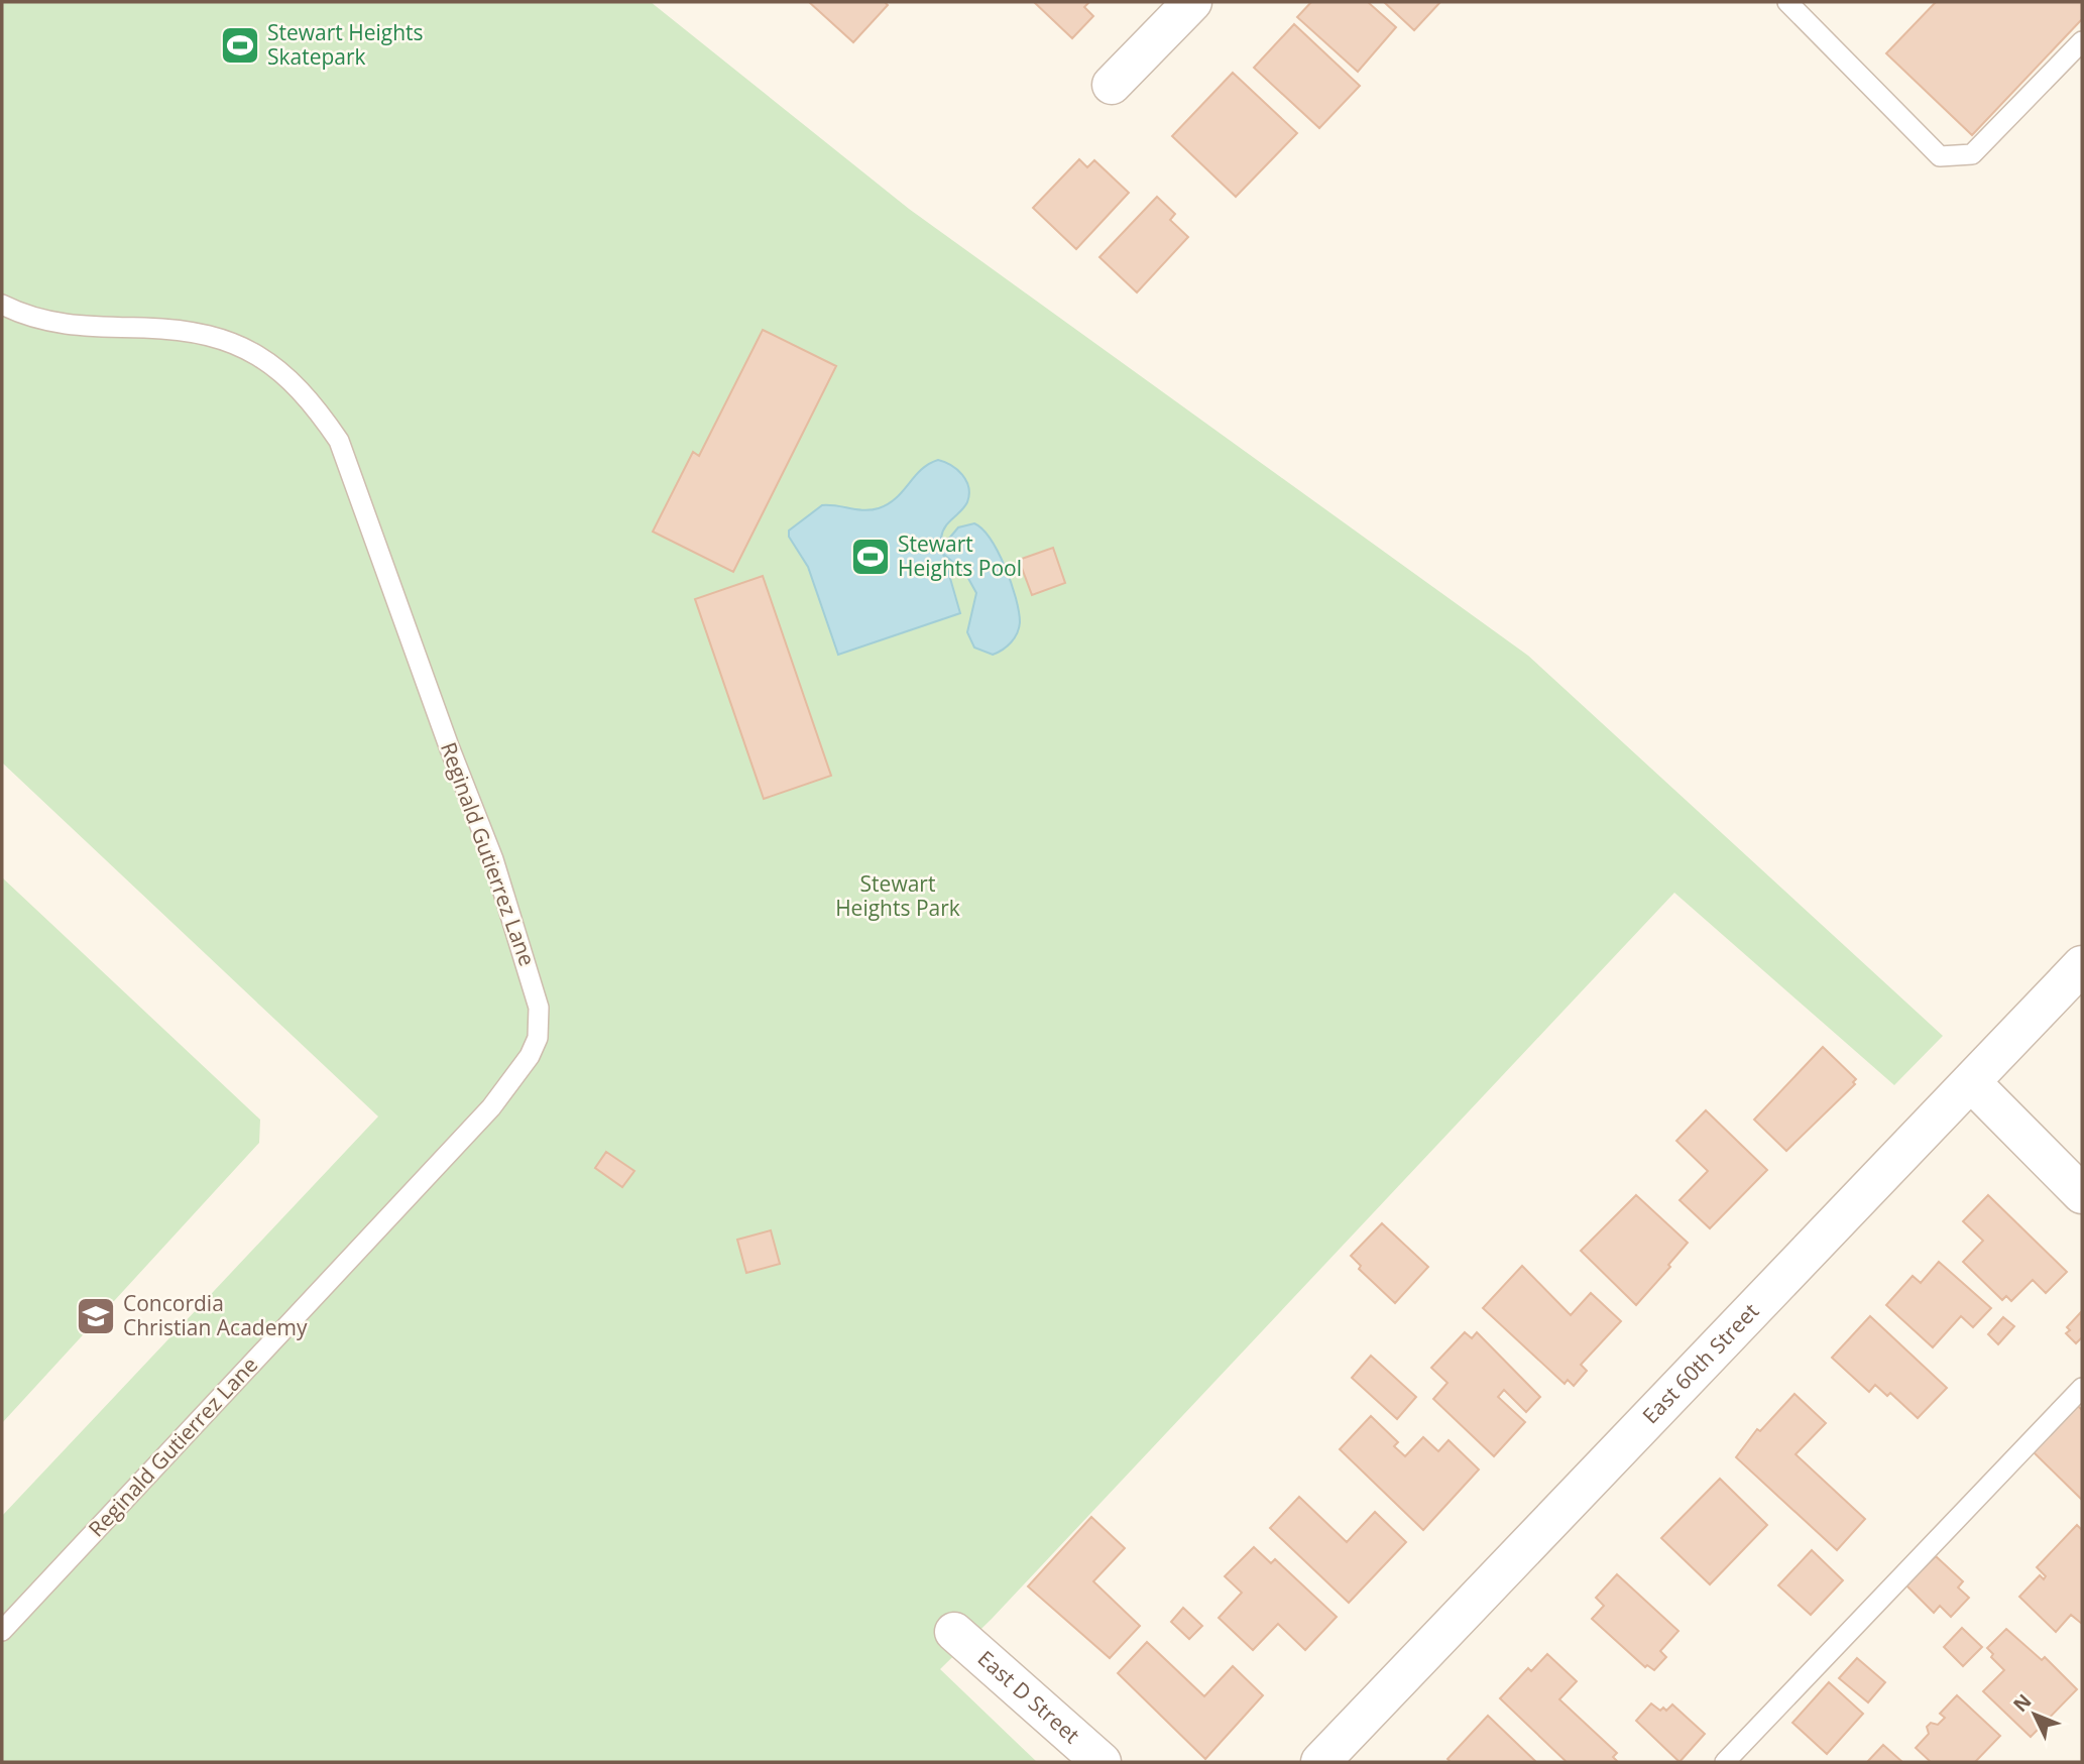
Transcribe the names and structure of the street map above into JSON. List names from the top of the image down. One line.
{"streets":{"street":["East 60th Street","East D Street"],"lane":["Reginald Gutierrez Lane"]},"parks":["Stewart Heights Park"],"places":{"sports":["Stewart Heights Skatepark","Stewart Heights Pool"],"school or university":["Concordia Christian Academy"]},"north":"top left"}
